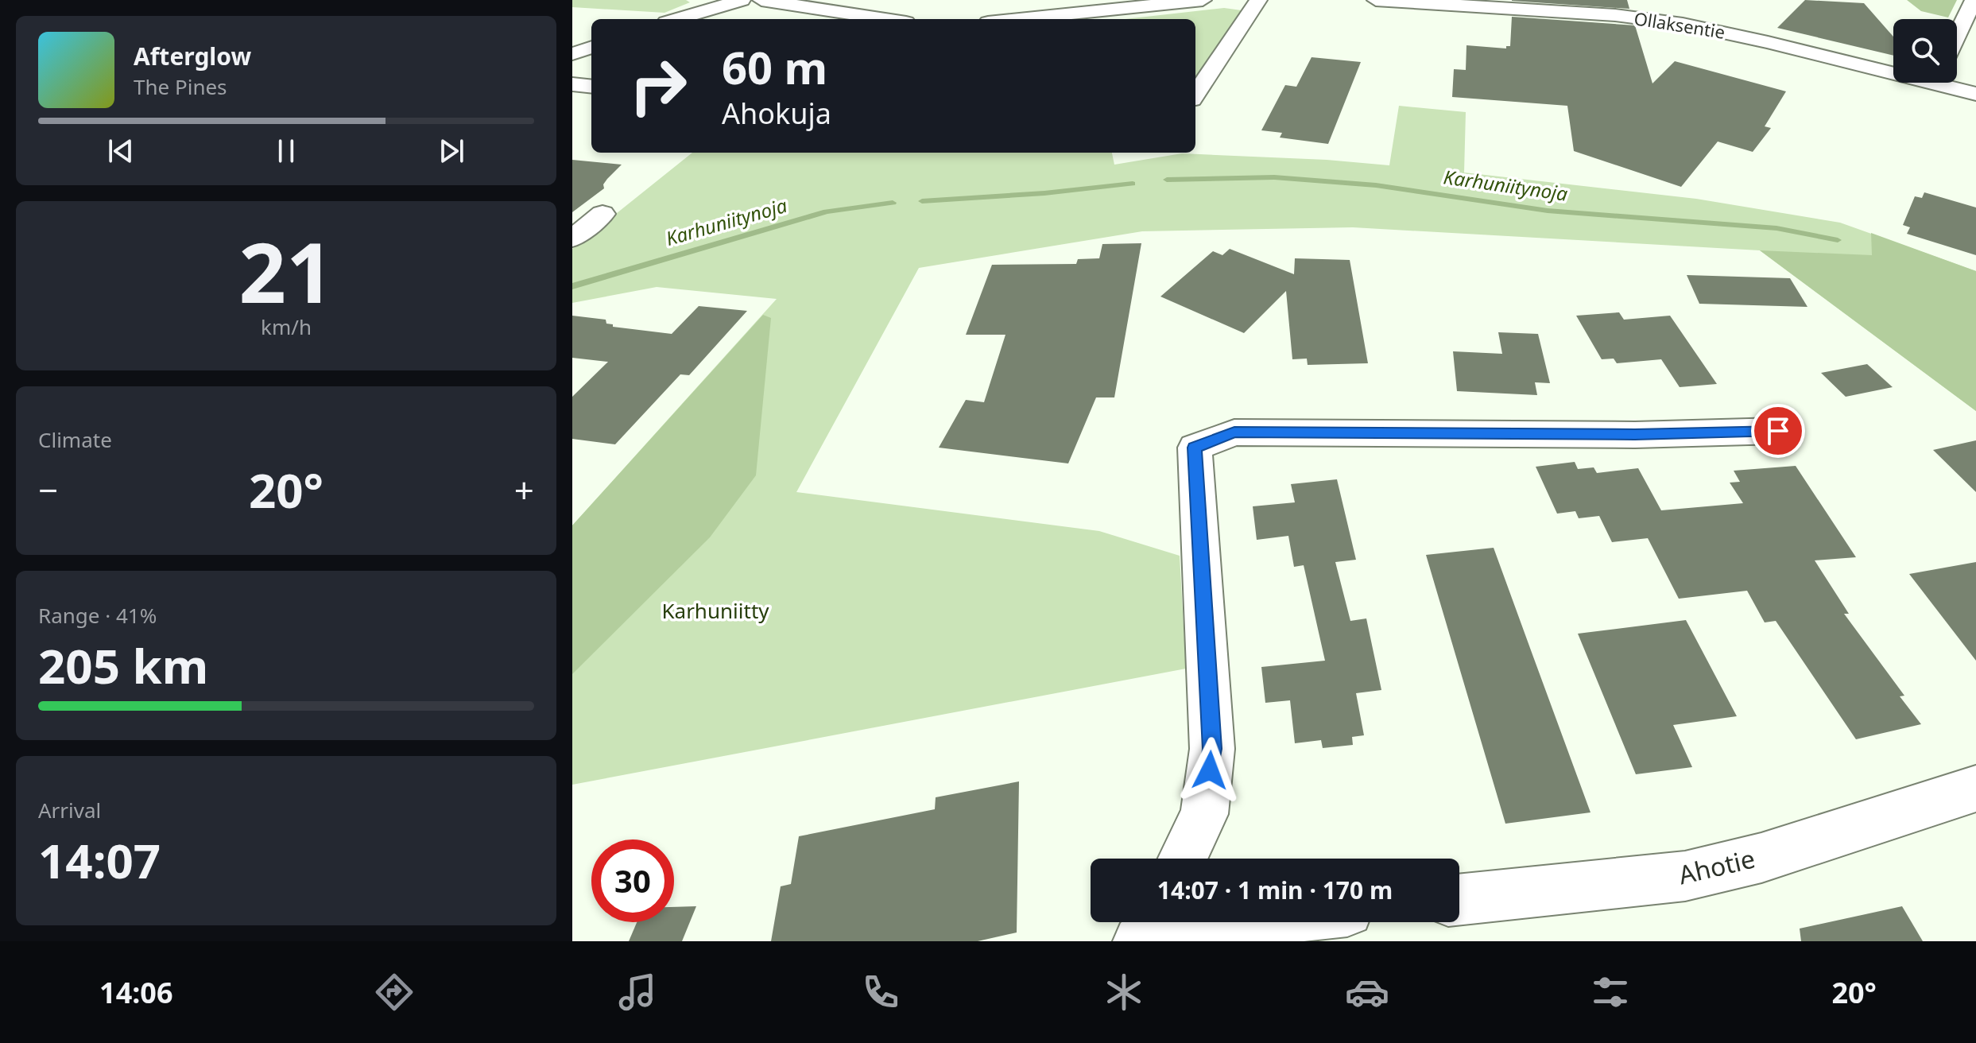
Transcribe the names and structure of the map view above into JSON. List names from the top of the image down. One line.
{"streets":{"street":["Ollaksentie","Ahotie"]},"water":["Karhuniitynoja"],"parks":["Karhuniitty"],"page":{"turn":["60 m","Ahokuja"],"song":["Afterglow","The Pines"],"tile":[["21","km/h"],"Climate",["Range · 41%","205 km"],["Arrival","14:07"]],"heat":["−","20°","+"],"limit":"30","trip":"14:07 · 1 min · 170 m","tabs":["14:06","20°"]}}
